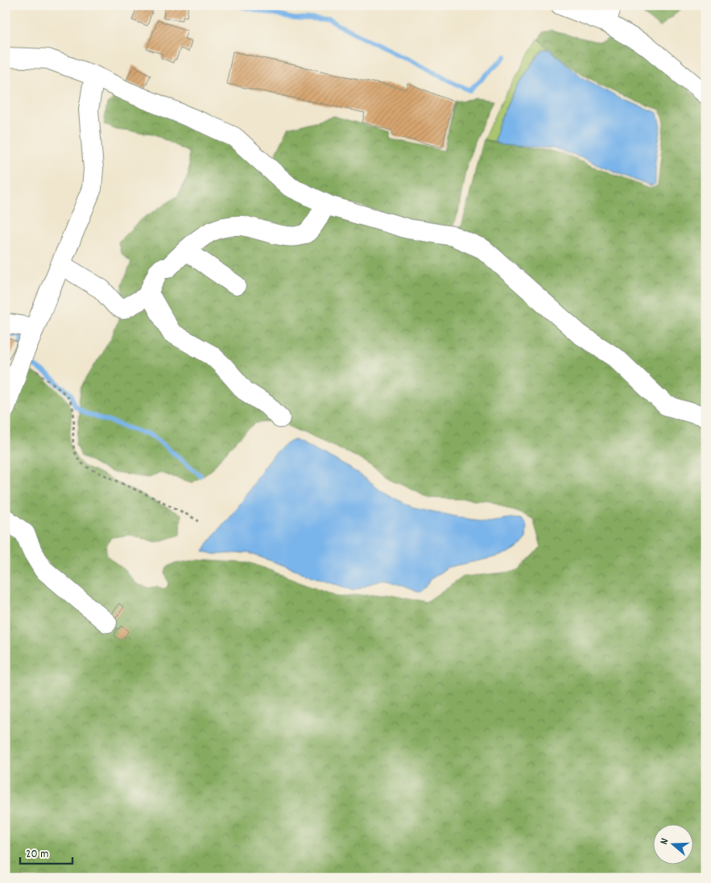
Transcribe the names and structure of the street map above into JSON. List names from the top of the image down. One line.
{"scale_bar":"20 m","north":"left"}
